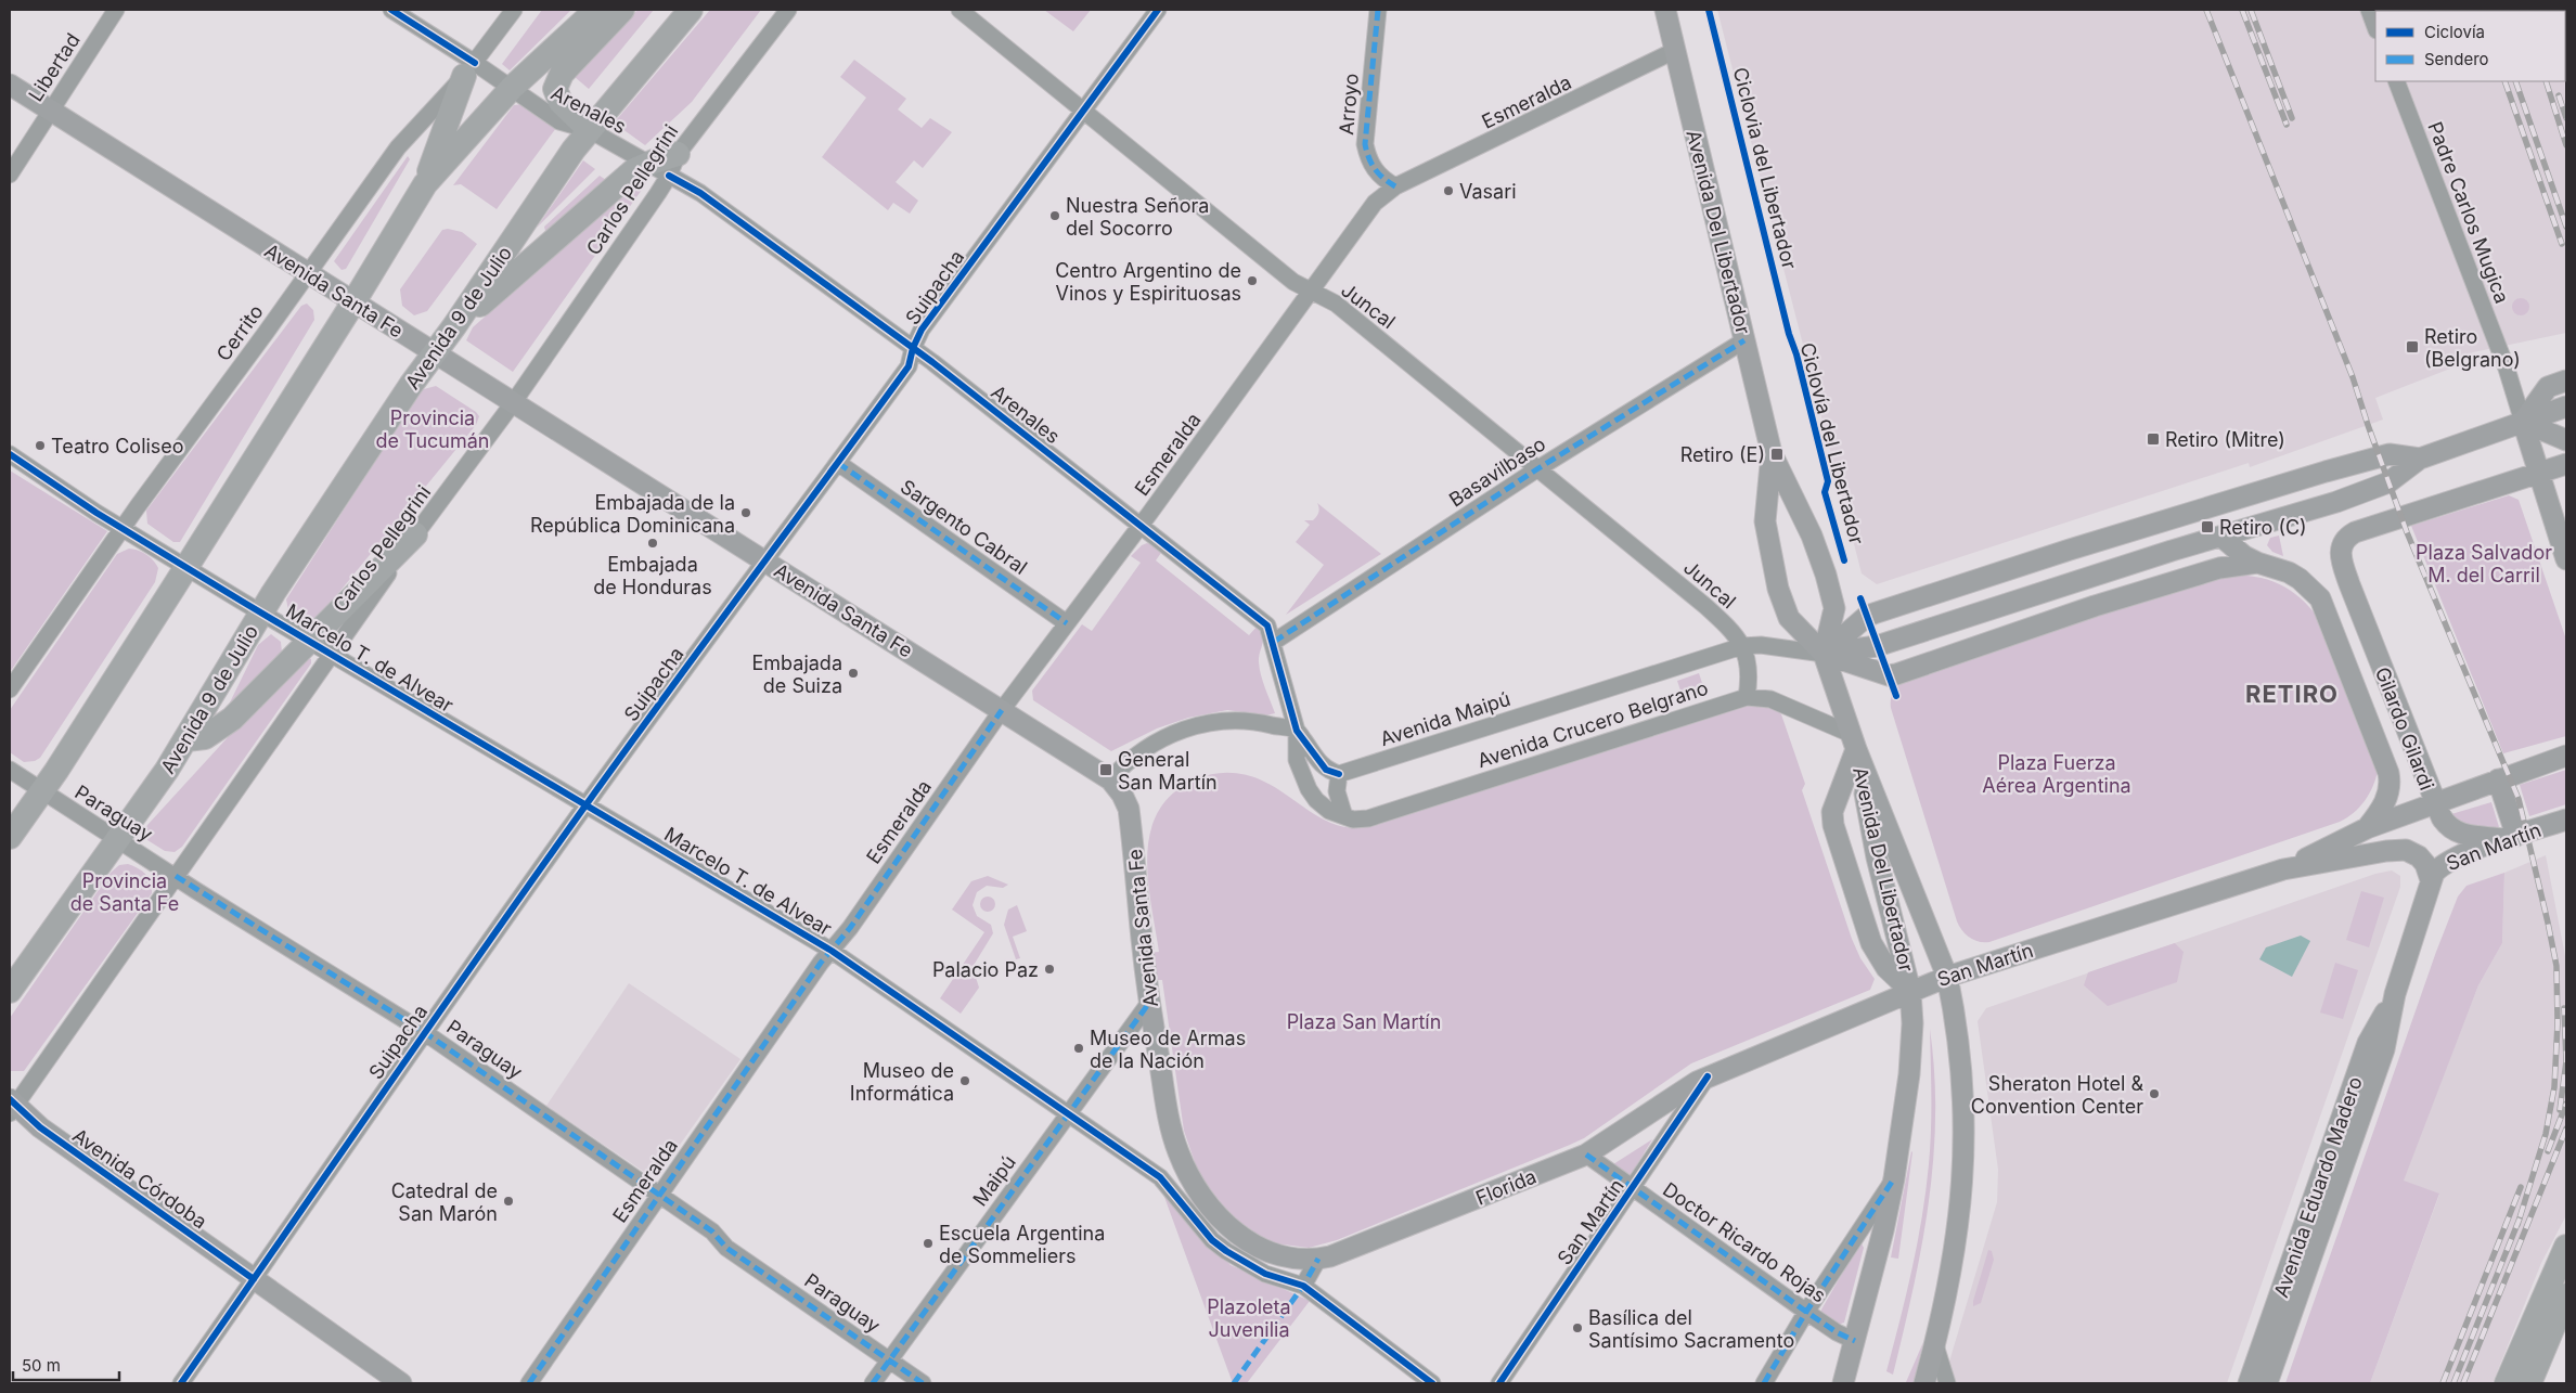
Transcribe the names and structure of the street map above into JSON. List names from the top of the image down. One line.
{"streets":{"highway":["Avenida 9 de Julio"],"main road":["Avenida Del Libertador","Avenida Santa Fe","Gilardo Gilardi","San Martín","Avenida Córdoba","Florida","Avenida Eduardo Madero"],"street":["Libertad","Esmeralda","Arroyo","Arenales","Carlos Pellegrini","Padre Carlos Mugica","Suipacha","Juncal","Cerrito","Basavilbaso","Sargento Cabral","Marcelo T. de Alvear","Avenida Maipú","Avenida Crucero Belgrano","Paraguay","Maipú","Doctor Ricardo Rojas"],"cycle path":["Ciclovia del Libertador"]},"crossings":[["Libertad","Avenida Santa Fe"],["Esmeralda","Arroyo"],["Esmeralda","Arenales"],["Esmeralda","Avenida Del Libertador"],["Esmeralda","Avenida Santa Fe"],["Esmeralda","Juncal"],["Esmeralda","Sargento Cabral"],["Esmeralda","Marcelo T. de Alvear"],["Esmeralda","Paraguay"],["Arenales","Carlos Pellegrini"],["Arenales","Suipacha"],["Arenales","Avenida 9 de Julio"],["Arenales","Cerrito"],["Arenales","Basavilbaso"],["Arenales","Avenida Crucero Belgrano"],["Carlos Pellegrini","Avenida Santa Fe"],["Carlos Pellegrini","Marcelo T. de Alvear"],["Carlos Pellegrini","Paraguay"],["Carlos Pellegrini","Avenida Córdoba"],["Avenida Del Libertador","Basavilbaso"],["Avenida Del Libertador","Avenida Maipú"],["Avenida Del Libertador","Avenida Crucero Belgrano"],["Avenida Del Libertador","San Martín"],["Avenida Del Libertador","Doctor Ricardo Rojas"],["Suipacha","Avenida Santa Fe"],["Suipacha","Juncal"],["Suipacha","Sargento Cabral"],["Suipacha","Marcelo T. de Alvear"],["Suipacha","Paraguay"],["Suipacha","Avenida Córdoba"],["Avenida Santa Fe","Avenida 9 de Julio"],["Avenida Santa Fe","Cerrito"],["Avenida Santa Fe","Maipú"],["Avenida Santa Fe","Florida"],["Juncal","Basavilbaso"],["Juncal","Avenida Maipú"],["Avenida 9 de Julio","Marcelo T. de Alvear"],["Avenida 9 de Julio","Paraguay"],["Cerrito","Marcelo T. de Alvear"],["Marcelo T. de Alvear","Maipú"],["Gilardo Gilardi","San Martín"],["Paraguay","Maipú"],["San Martín","Florida"],["San Martín","Avenida Eduardo Madero"],["San Martín","Doctor Ricardo Rojas"],["Florida","Doctor Ricardo Rojas"]],"districts":["RETIRO"],"parks":["Provincia de Tucumán","Plaza Salvador M. del Carril","Plaza Fuerza Aérea Argentina","Provincia de Santa Fe","Plaza San Martín","Plazoleta Juvenilia"],"places":{"other":["Vasari","Nuestra Señora del Socorro","Centro Argentino de Vinos y Espirituosas","Teatro Coliseo","Embajada de la República Dominicana","Embajada de Honduras","Embajada de Suiza","Palacio Paz","Museo de Armas de la Nación","Museo de Informática","Sheraton Hotel & Convention Center","Catedral de San Marón","Escuela Argentina de Sommeliers","Basílica del Santísimo Sacramento"],"transit":["Retiro (Belgrano)","Retiro (Mitre)","Retiro (E)","Retiro (C)","General San Martín"]},"legend":["Ciclovía","Sendero"],"scale_bar":"50 m"}
